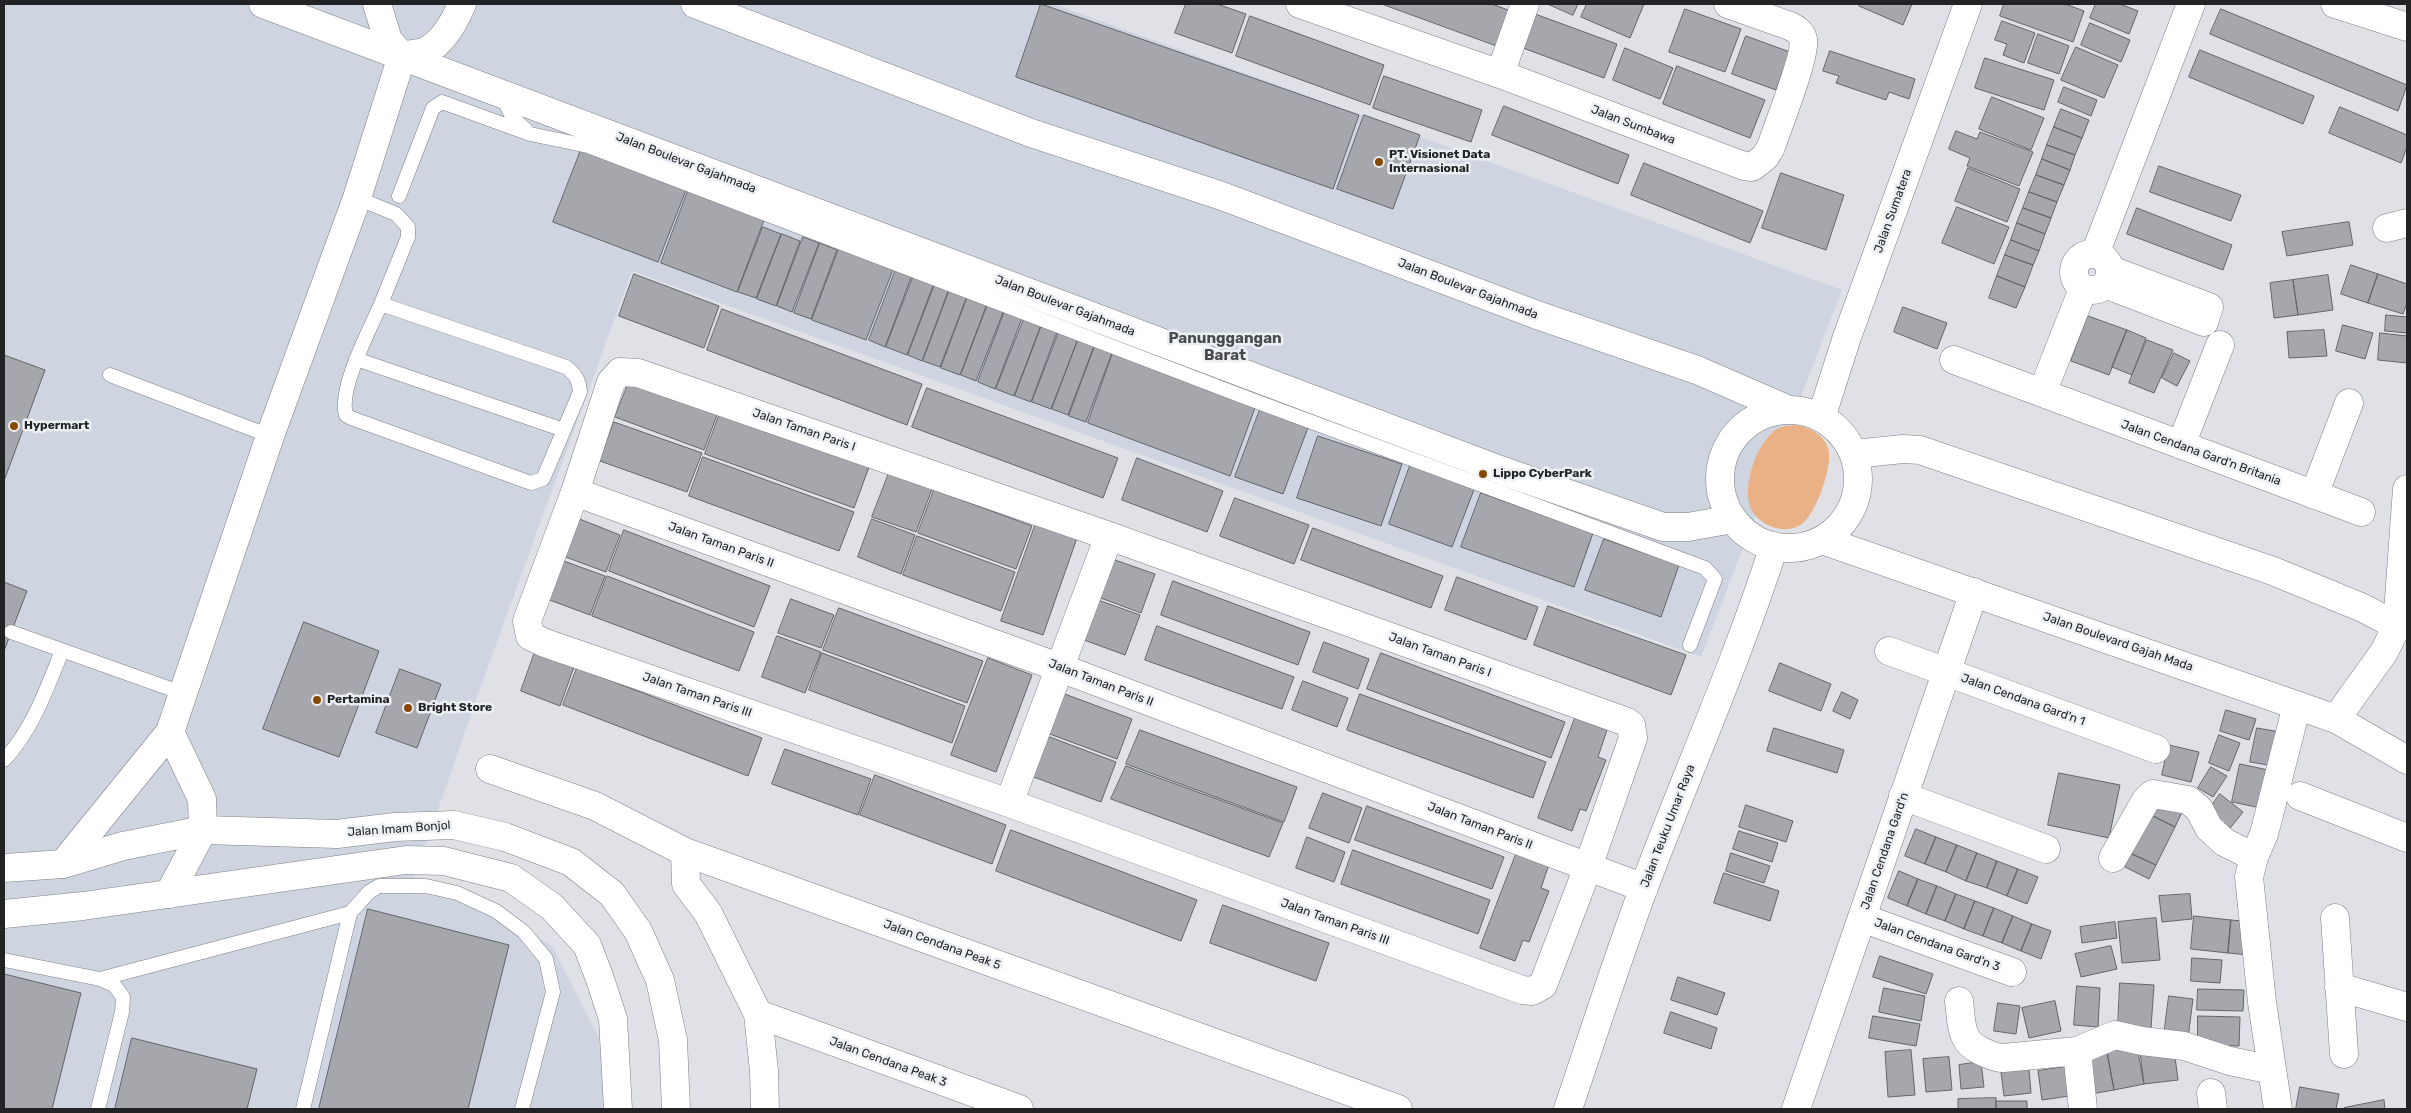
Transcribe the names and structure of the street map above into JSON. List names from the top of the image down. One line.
{"streets":{"street":["Jalan Sumbawa","Jalan Boulevar Gajahmada","Jalan Sumatera","Jalan Taman Paris I","Jalan Cendana Gard'n Britania","Jalan Taman Paris II","Jalan Boulevard Gajah Mada","Jalan Taman Paris III","Jalan Cendana Gard'n 1","Jalan Teuku Umar Raya","Jalan Imam Bonjol","Jalan Cendana Gard'n","Jalan Cendana Peak 5","Jalan Cendana Gard'n 3","Jalan Cendana Peak 3"]},"crossings":[["Jalan Boulevar Gajahmada","Jalan Sumatera"],["Jalan Boulevar Gajahmada","Jalan Boulevard Gajah Mada"],["Jalan Boulevar Gajahmada","Jalan Teuku Umar Raya"],["Jalan Sumatera","Jalan Boulevard Gajah Mada"],["Jalan Sumatera","Jalan Teuku Umar Raya"],["Jalan Taman Paris I","Jalan Taman Paris II"],["Jalan Taman Paris I","Jalan Taman Paris III"],["Jalan Taman Paris II","Jalan Taman Paris III"],["Jalan Taman Paris II","Jalan Teuku Umar Raya"],["Jalan Boulevard Gajah Mada","Jalan Teuku Umar Raya"],["Jalan Boulevard Gajah Mada","Jalan Cendana Gard'n"],["Jalan Cendana Gard'n 1","Jalan Cendana Gard'n"],["Jalan Cendana Gard'n","Jalan Cendana Gard'n 3"]],"districts":["Panunggangan Barat"],"places":["PT. Visionet Data Internasional","Hypermart","Lippo CyberPark","Pertamina","Bright Store"]}
